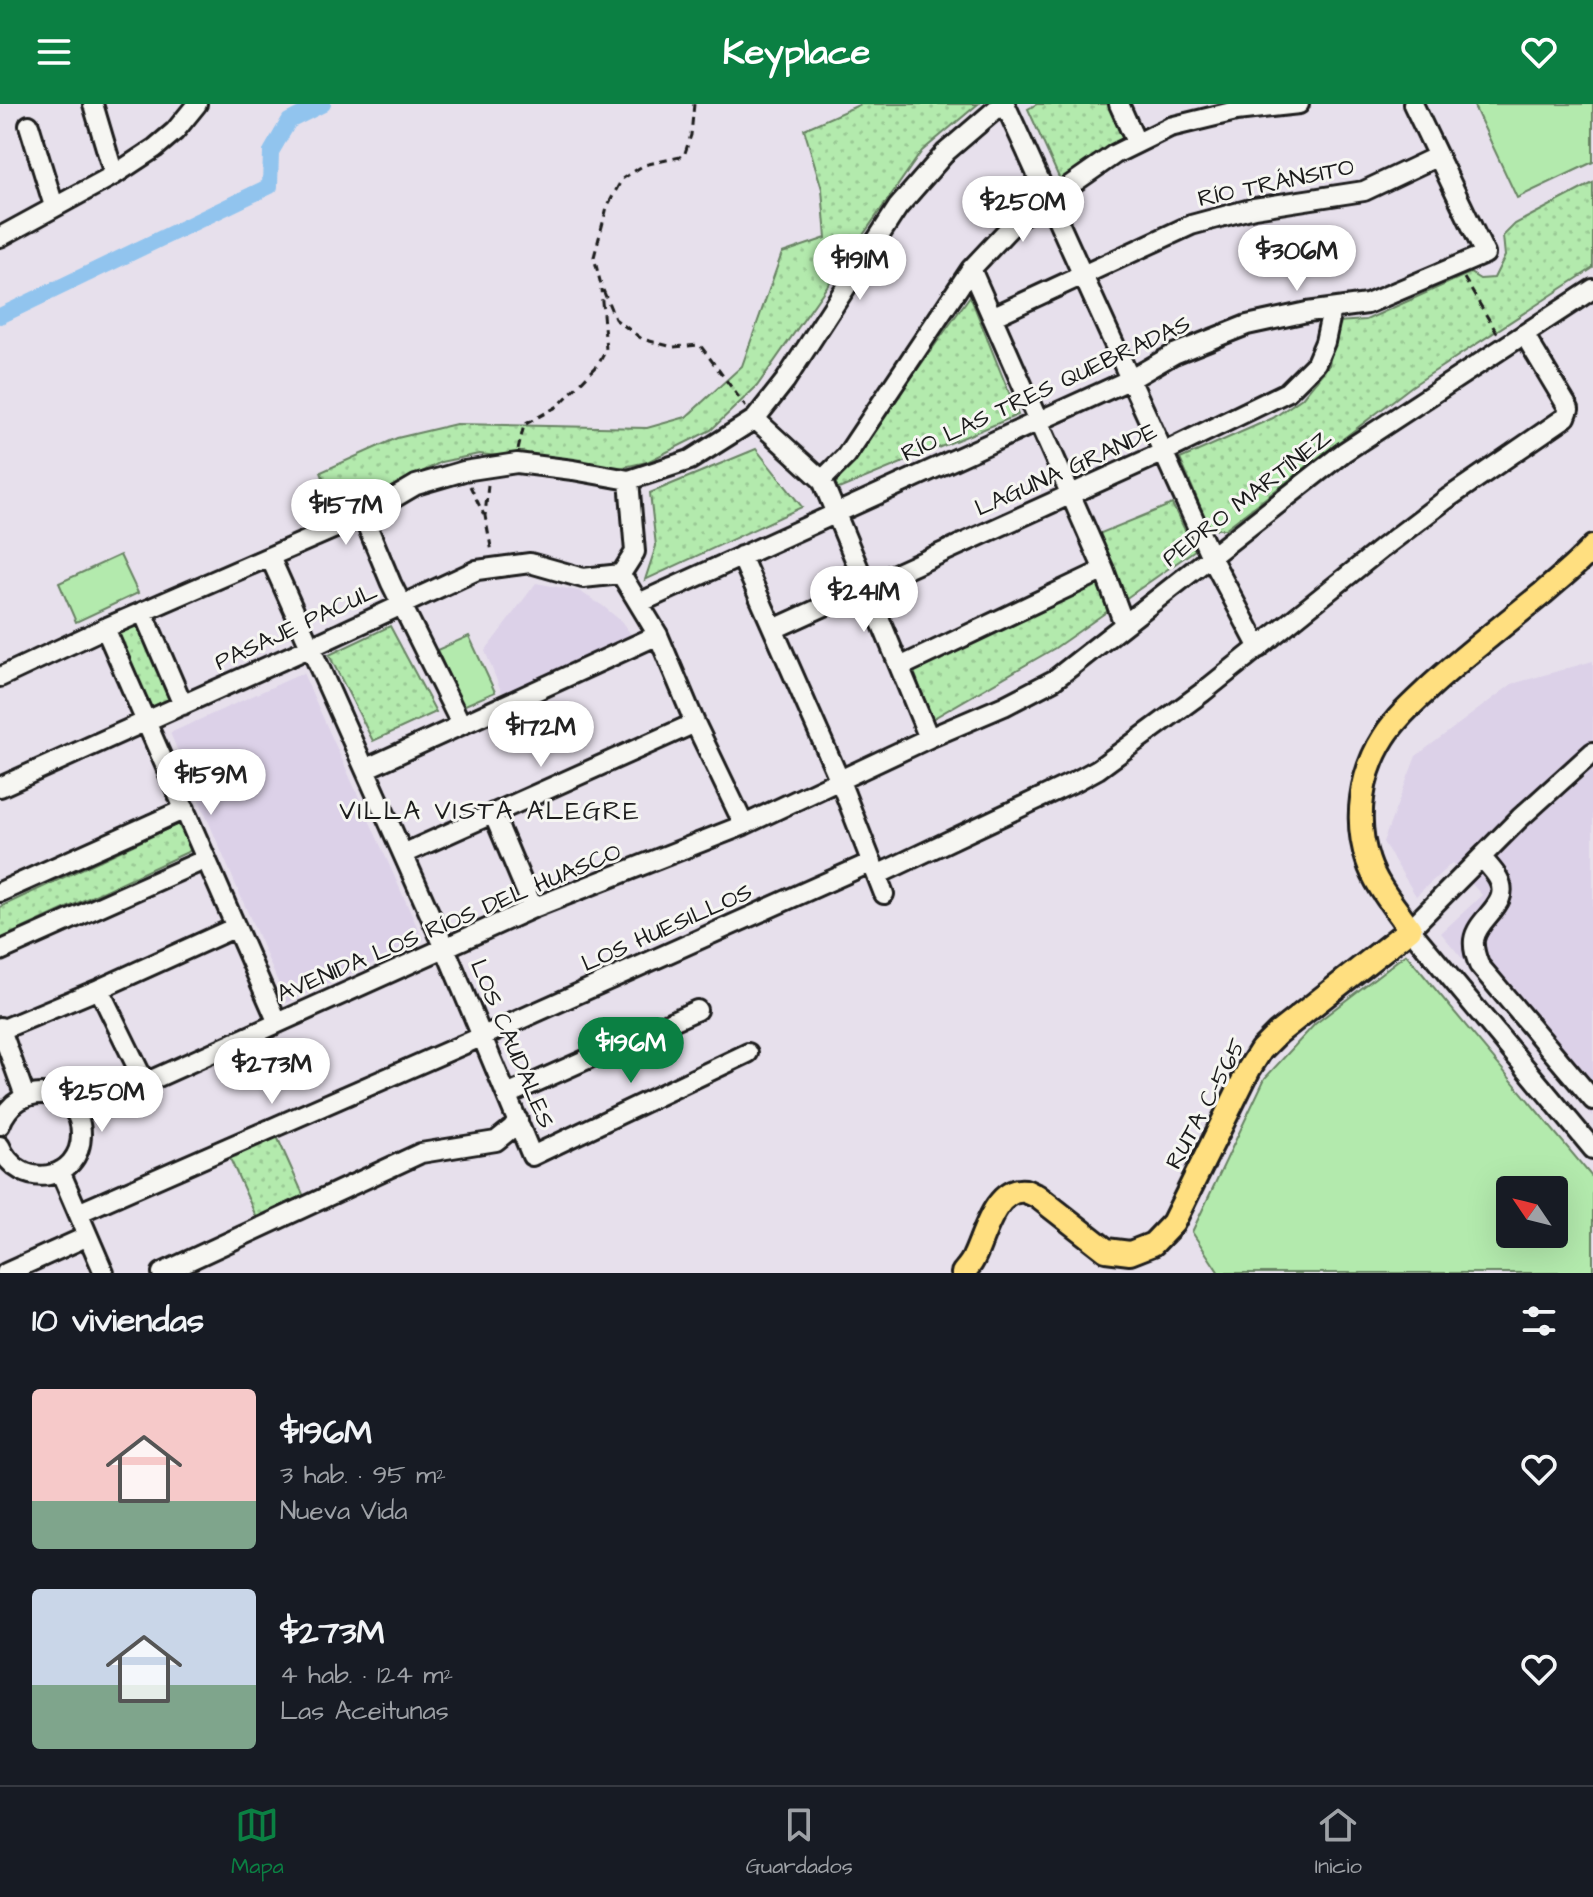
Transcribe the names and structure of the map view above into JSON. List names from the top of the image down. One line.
{"streets":{"main road":["RUTA C-565"],"street":["RÍO TRÁNSITO","RÍO LAS TRES QUEBRADAS","LAGUNA GRANDE","PEDRO MARTÍNEZ","PASAJE PACUL","AVENIDA LOS RÍOS DEL HUASCO","LOS HUESILLOS","LOS CAUDALES"]},"crossings":[["RÍO TRÁNSITO","RÍO LAS TRES QUEBRADAS"],["RÍO LAS TRES QUEBRADAS","LAGUNA GRANDE"],["PEDRO MARTÍNEZ","AVENIDA LOS RÍOS DEL HUASCO"],["PEDRO MARTÍNEZ","LOS HUESILLOS"],["PASAJE PACUL","LOS CAUDALES"],["AVENIDA LOS RÍOS DEL HUASCO","LOS CAUDALES"],["LOS HUESILLOS","LOS CAUDALES"]],"districts":["VILLA VISTA ALEGRE"],"north":"top left","page":{"header":"Keyplace","price":["$250M","$306M","$191M","$157M","$241M","$172M","$159M","$196M","$273M","$250M"],"heading":"10 viviendas","list":[{"name":"$196M","note":"3 hab. · 95 m² · Nueva Vida"},{"name":"$273M","note":"4 hab. · 124 m² · Las Aceitunas"}],"tabs":["Mapa","Guardados","Inicio"]}}
